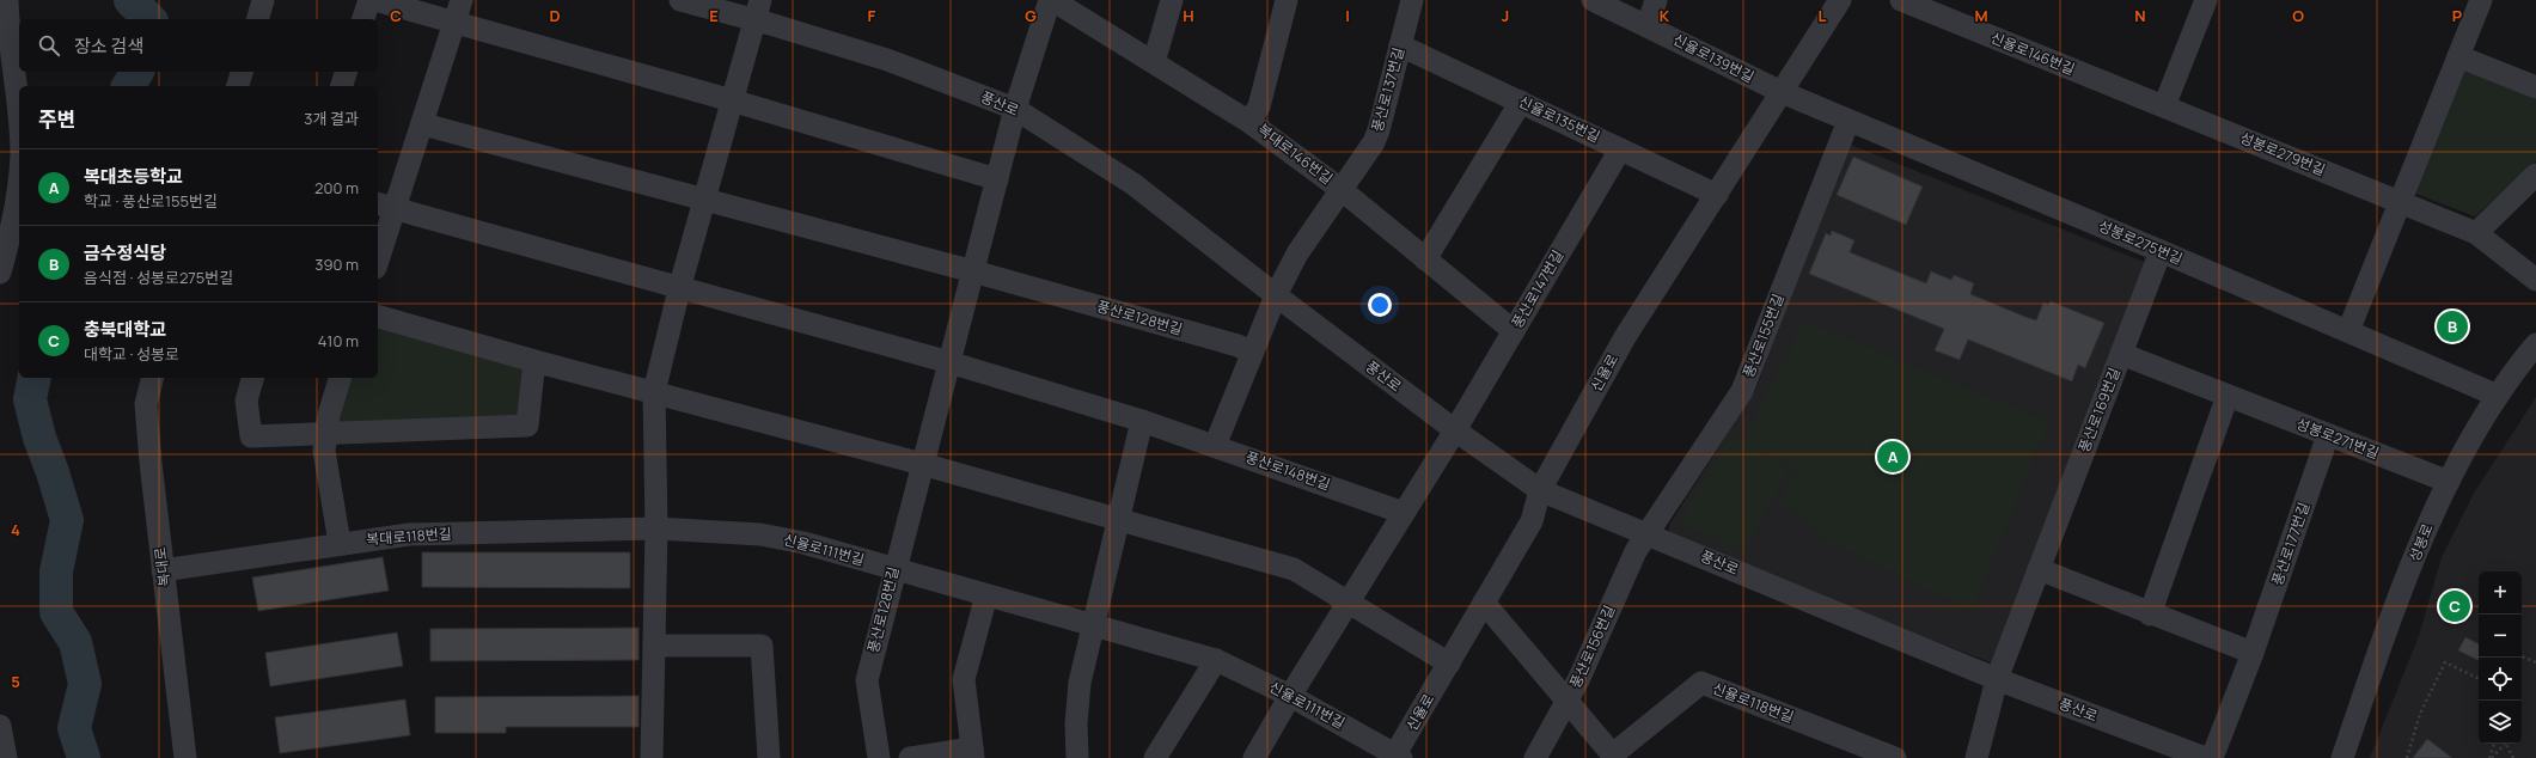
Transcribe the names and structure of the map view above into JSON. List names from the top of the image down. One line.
{"streets":{"street":["신율로146번길","신율로139번길","풍산로137번길","풍산로","신율로135번길","복대로146번길","성봉로279번길","성봉로275번길","풍산로147번길","풍산로128번길","풍산로155번길","신율로","풍산로169번길","성봉로271번길","풍산로148번길","복대로118번길","성봉로","풍산로177번길","신율로111번길","복대로","풍산로156번길","신율로118번길"]},"crossings":[["신율로146번길","성봉로279번길"],["신율로139번길","성봉로275번길"],["신율로139번길","신율로"],["풍산로137번길","풍산로"],["풍산로137번길","신율로135번길"],["풍산로137번길","복대로146번길"],["풍산로","풍산로147번길"],["풍산로","풍산로128번길"],["풍산로","풍산로155번길"],["풍산로","신율로"],["풍산로","풍산로169번길"],["풍산로","풍산로156번길"],["신율로135번길","풍산로147번길"],["신율로135번길","신율로"],["복대로146번길","풍산로147번길"],["복대로146번길","풍산로128번길"],["성봉로275번길","풍산로155번길"],["성봉로275번길","신율로"],["성봉로275번길","풍산로169번길"],["성봉로275번길","성봉로"],["풍산로128번길","신율로111번길"],["풍산로155번길","풍산로156번길"],["신율로","신율로111번길"],["신율로","신율로118번길"],["풍산로169번길","성봉로271번길"],["성봉로271번길","성봉로"],["성봉로271번길","풍산로177번길"],["복대로118번길","신율로111번길"],["복대로118번길","복대로"],["풍산로156번길","신율로118번길"]],"page":{"search":"장소 검색","heading":["주변","3개 결과"],"list":[{"mark":"A","name":"복대초등학교","note":"학교 · 풍산로155번길","value":"200 m"},{"mark":"B","name":"금수정식당","note":"음식점 · 성봉로275번길","value":"390 m"},{"mark":"C","name":"충북대학교","note":"대학교 · 성봉로","value":"410 m"}],"pins":["B","A","C"],"map_buttons":["+","−"]},"grid":{"columns":["C","D","E","F","G","H","I","J","K","L","M","N","O","P"],"rows":["4","5"]}}
